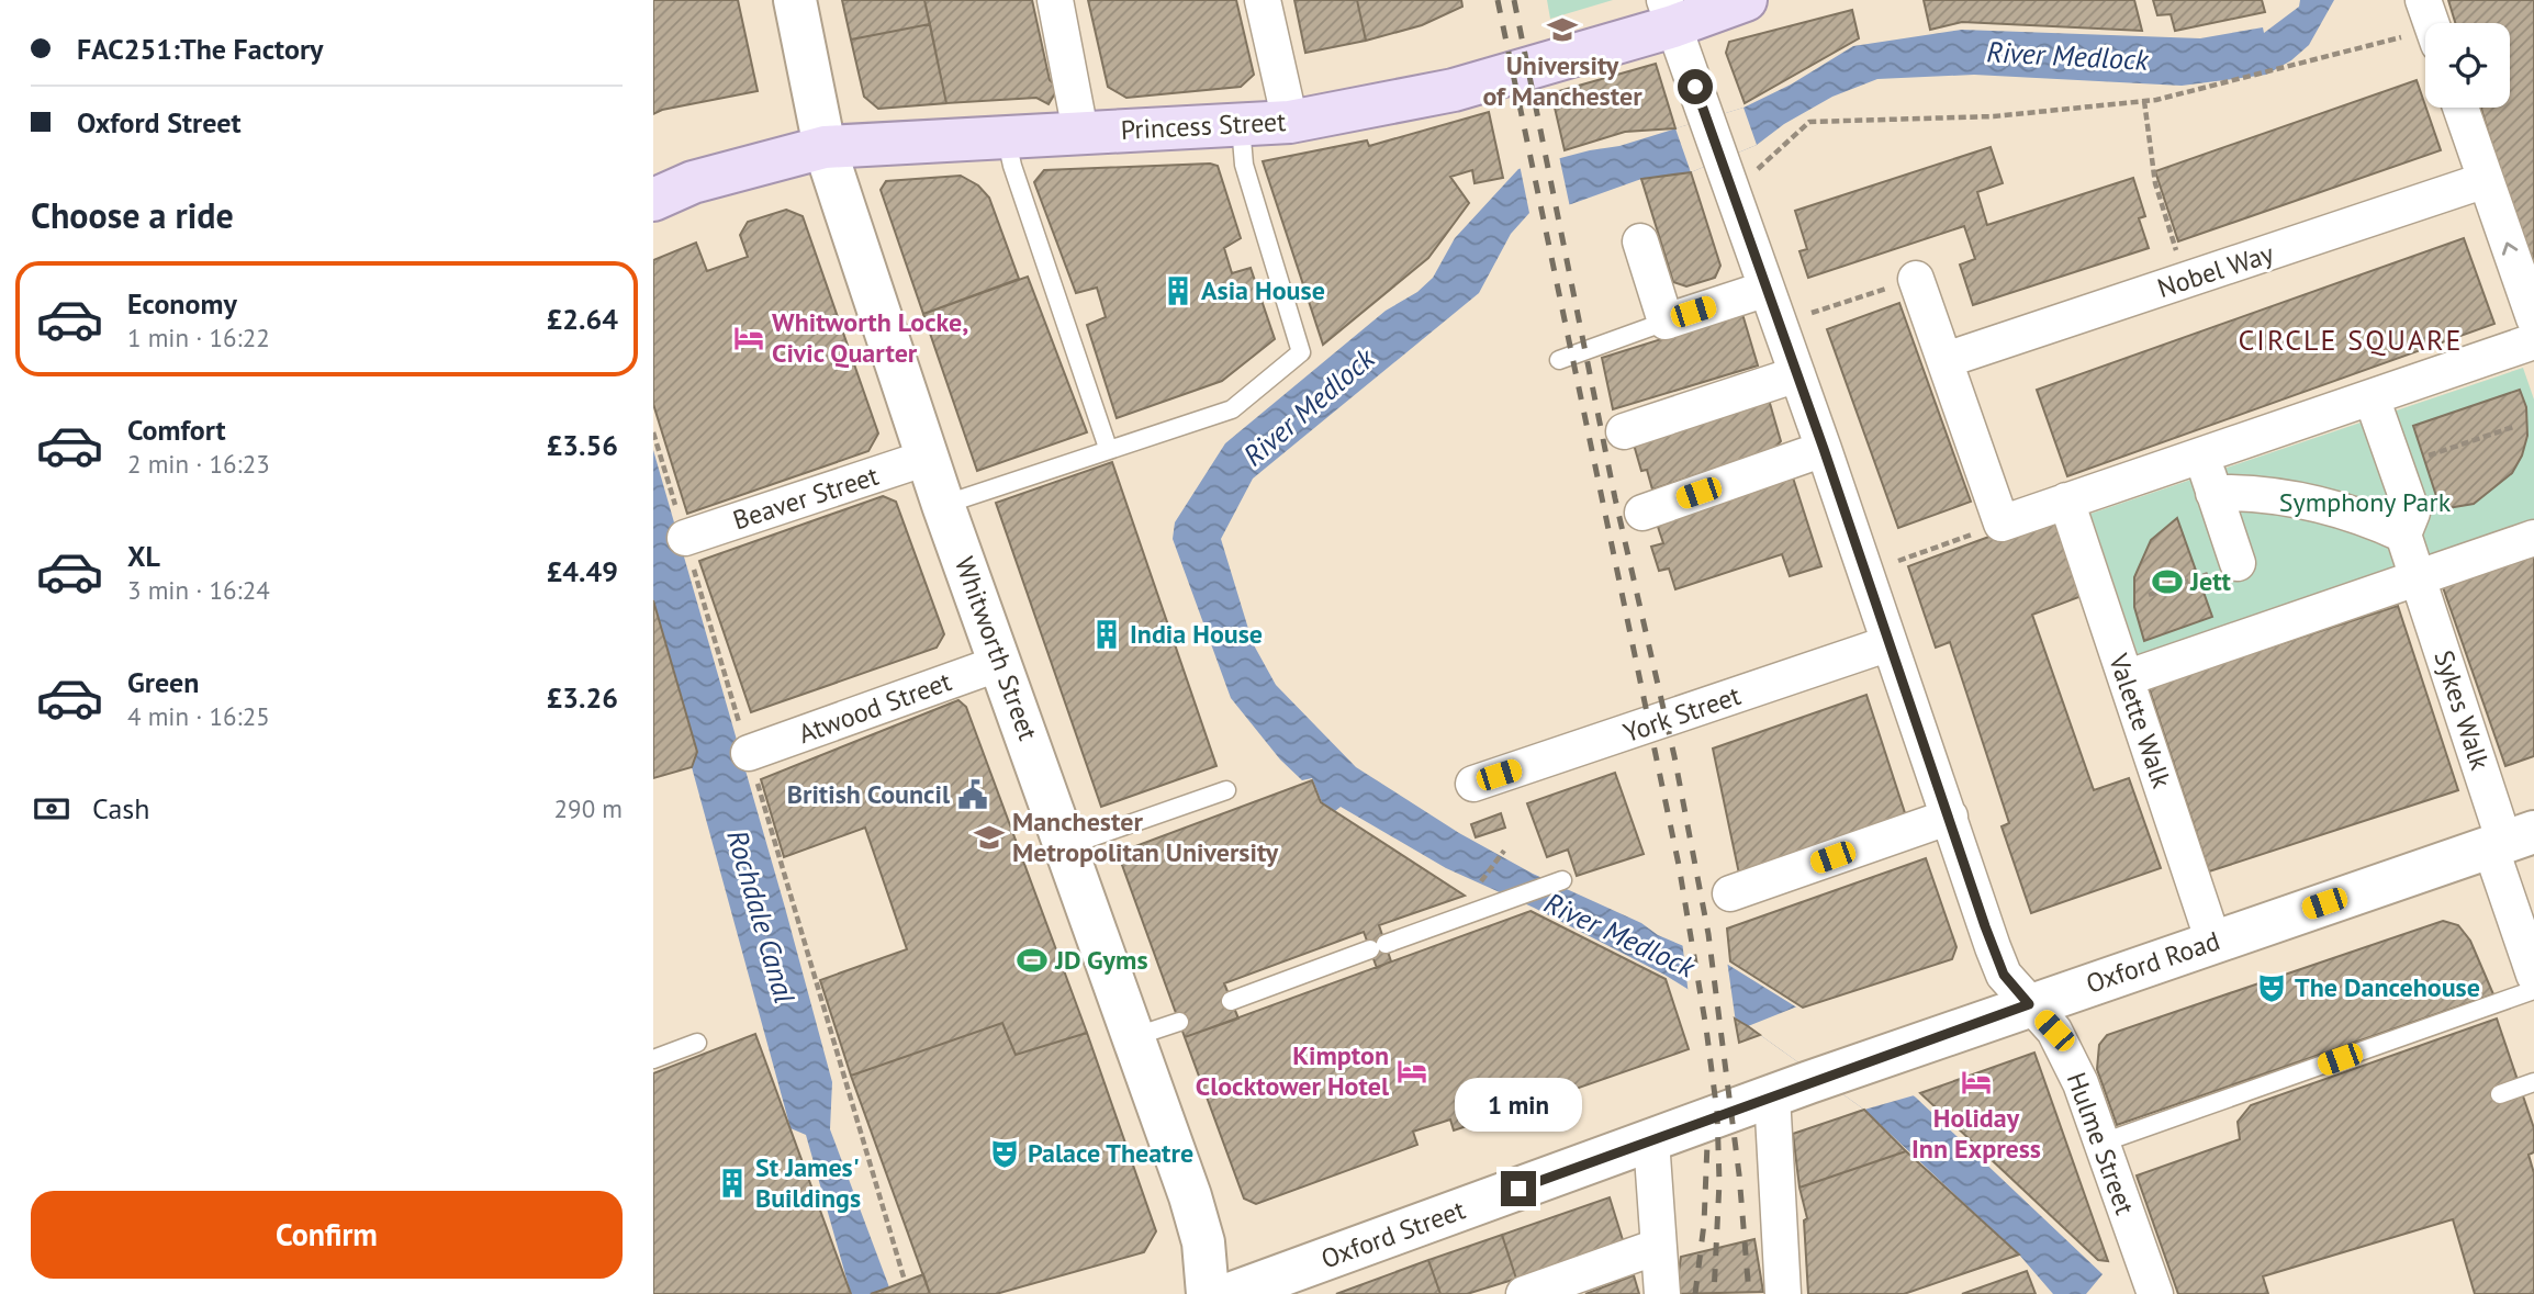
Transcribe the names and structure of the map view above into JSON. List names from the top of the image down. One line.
{"streets":{"main road":["Princess Street","Whitworth Street","Oxford Road","Oxford Street"],"street":["Nobel Way","Beaver Street","Atwood Street","Sykes Walk","York Street","Valette Walk","Hulme Street"]},"crossings":[["Princess Street","Whitworth Street"],["Princess Street","Hulme Street"],["Beaver Street","Whitworth Street"],["Whitworth Street","Atwood Street"],["Sykes Walk","Oxford Road"],["York Street","Hulme Street"],["Valette Walk","Oxford Road"],["Oxford Road","Hulme Street"],["Oxford Road","Oxford Street"]],"districts":["CIRCLE SQUARE"],"water":["River Medlock","Rochdale Canal"],"parks":["Symphony Park"],"places":{"school or university":["University of Manchester","Manchester Metropolitan University"],"building":["Asia House","India House","St James' Buildings"],"hotel":["Whitworth Locke, Civic Quarter","Kimpton Clocktower Hotel","Holiday Inn Express"],"sports":["Jett","JD Gyms"],"public building":["British Council"],"theatre":["The Dancehouse","Palace Theatre"]},"page":{"banner":["FAC251:The Factory","Oxford Street"],"heading":"Choose a ride","list":[{"name":"Economy","note":"1 min · 16:22","value":"£2.64"},{"name":"Comfort","note":"2 min · 16:23","value":"£3.56"},{"name":"XL","note":"3 min · 16:24","value":"£4.49"},{"name":"Green","note":"4 min · 16:25","value":"£3.26"}],"pay":["Cash","290 m"],"bubble":"1 min","buttons":"Confirm"}}
